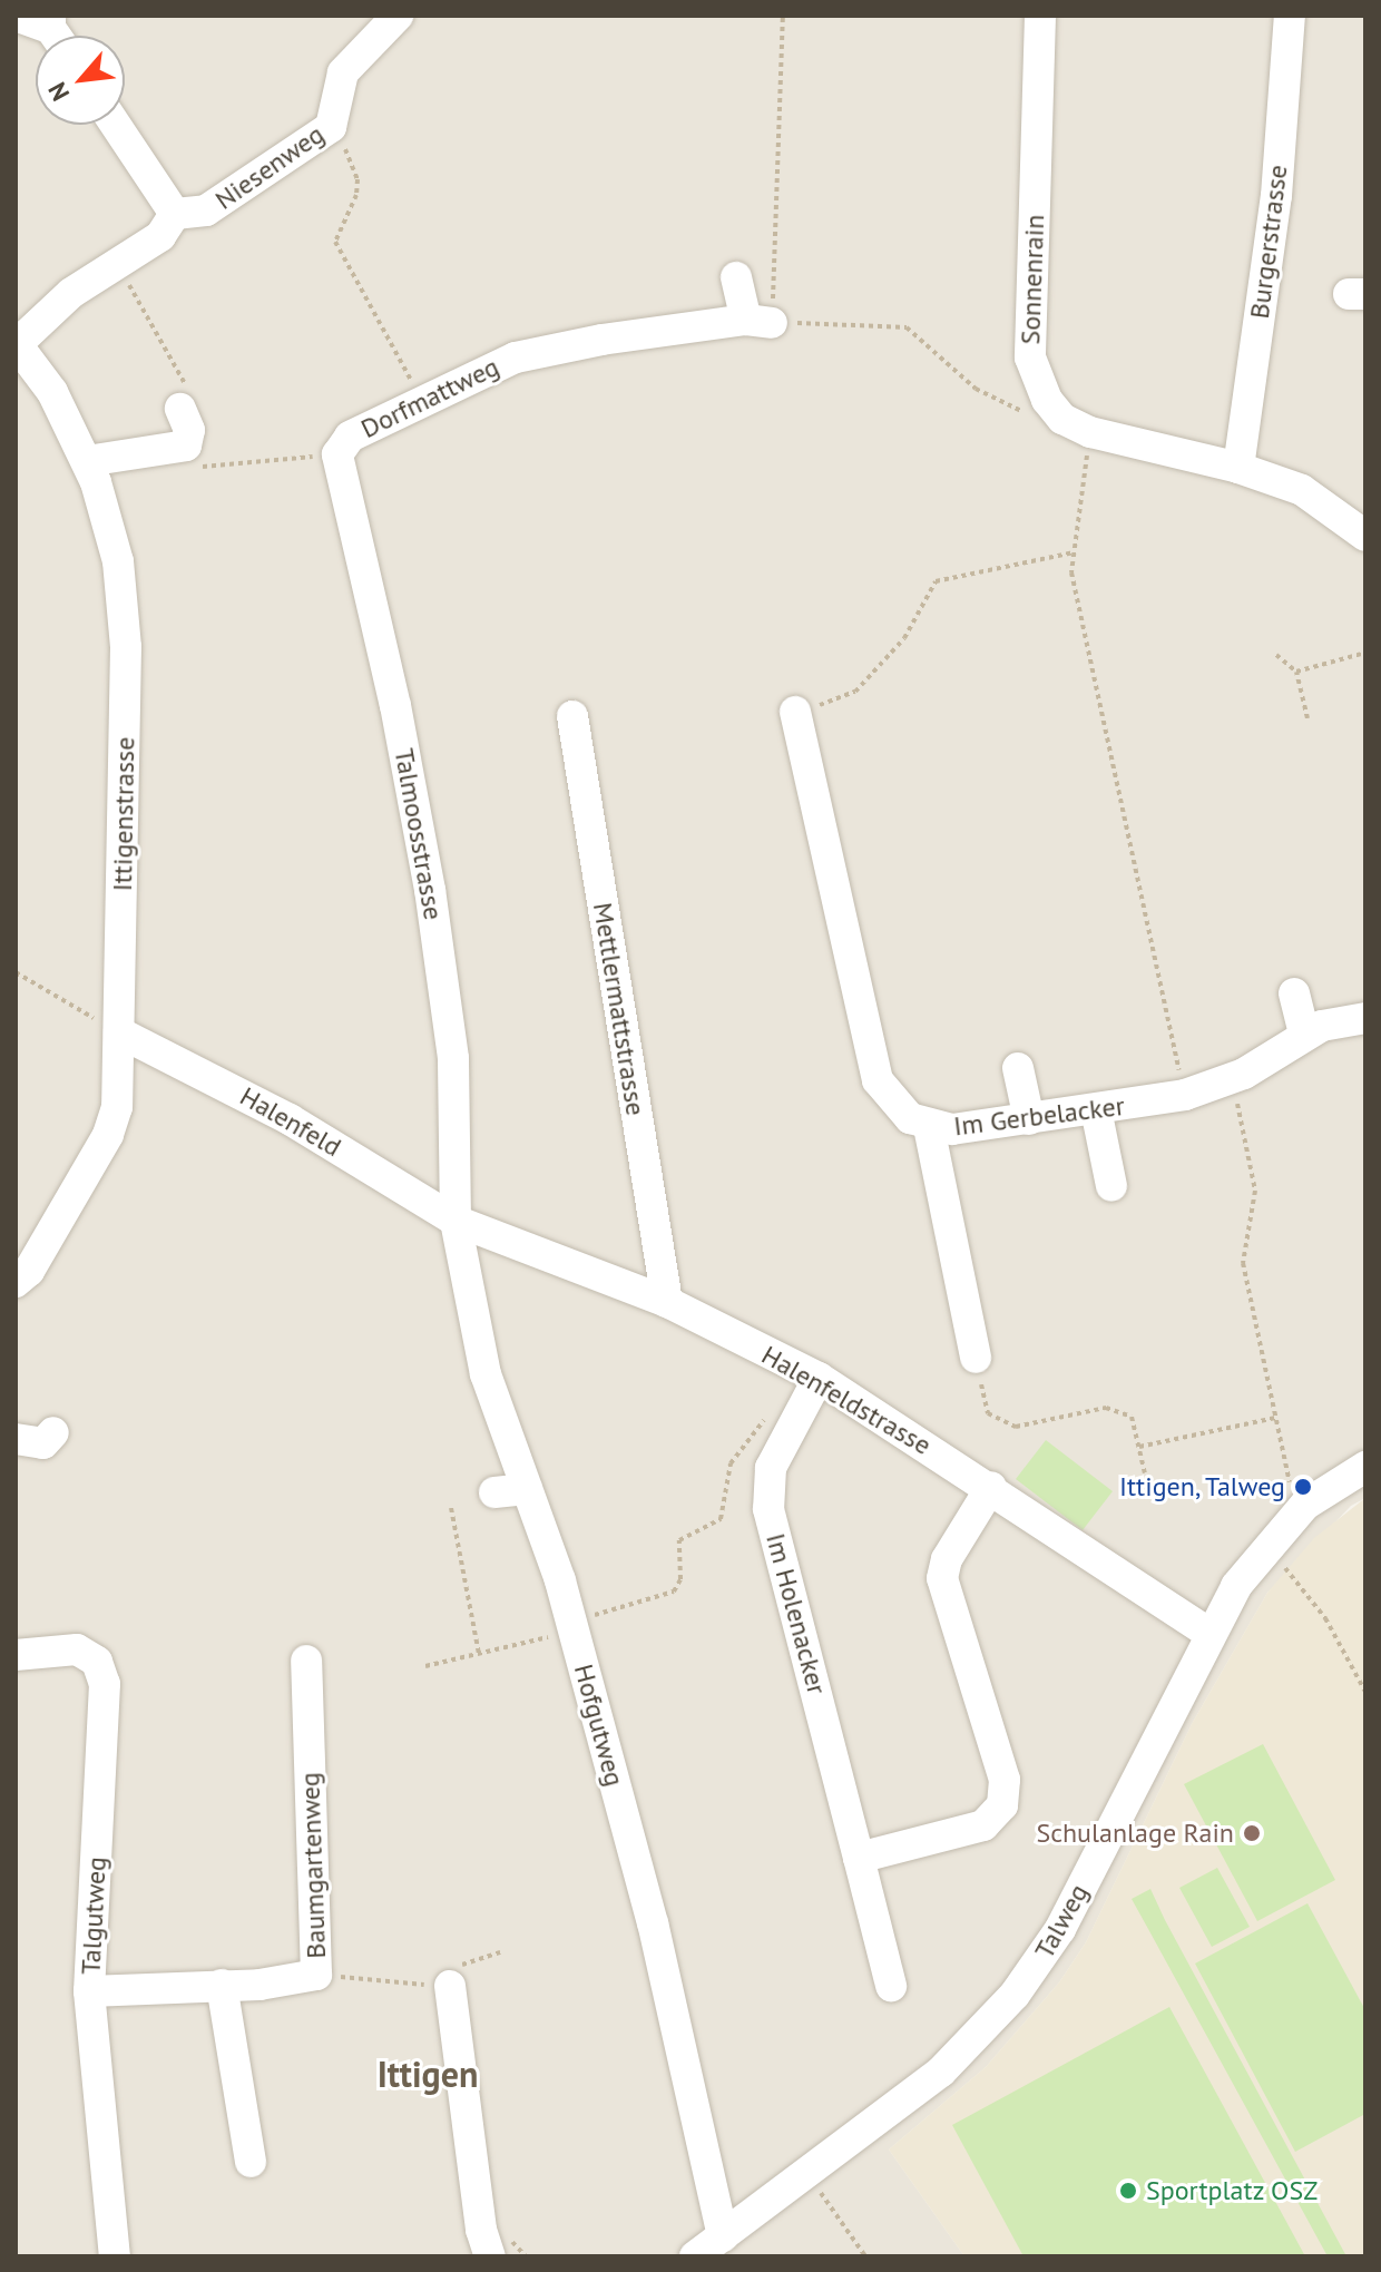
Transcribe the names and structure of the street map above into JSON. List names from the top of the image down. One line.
{"streets":{"street":["Niesenweg","Burgerstrasse","Sonnenrain","Dorfmattweg","Ittigenstrasse","Talmoosstrasse","Mettlermattstrasse","Im Gerbelacker","Halenfeld","Halenfeldstrasse","Im Holenacker","Hofgutweg","Baumgartenweg","Talgutweg","Talweg"]},"crossings":[["Dorfmattweg","Talmoosstrasse"],["Ittigenstrasse","Halenfeld"],["Talmoosstrasse","Halenfeld"],["Talmoosstrasse","Halenfeldstrasse"],["Talmoosstrasse","Hofgutweg"],["Mettlermattstrasse","Halenfeldstrasse"],["Halenfeld","Halenfeldstrasse"],["Halenfeld","Hofgutweg"],["Halenfeldstrasse","Im Holenacker"],["Halenfeldstrasse","Hofgutweg"],["Halenfeldstrasse","Talweg"],["Hofgutweg","Talweg"],["Baumgartenweg","Talgutweg"]],"districts":["Ittigen"],"places":["Ittigen, Talweg","Schulanlage Rain","Sportplatz OSZ"],"north":"bottom left"}
